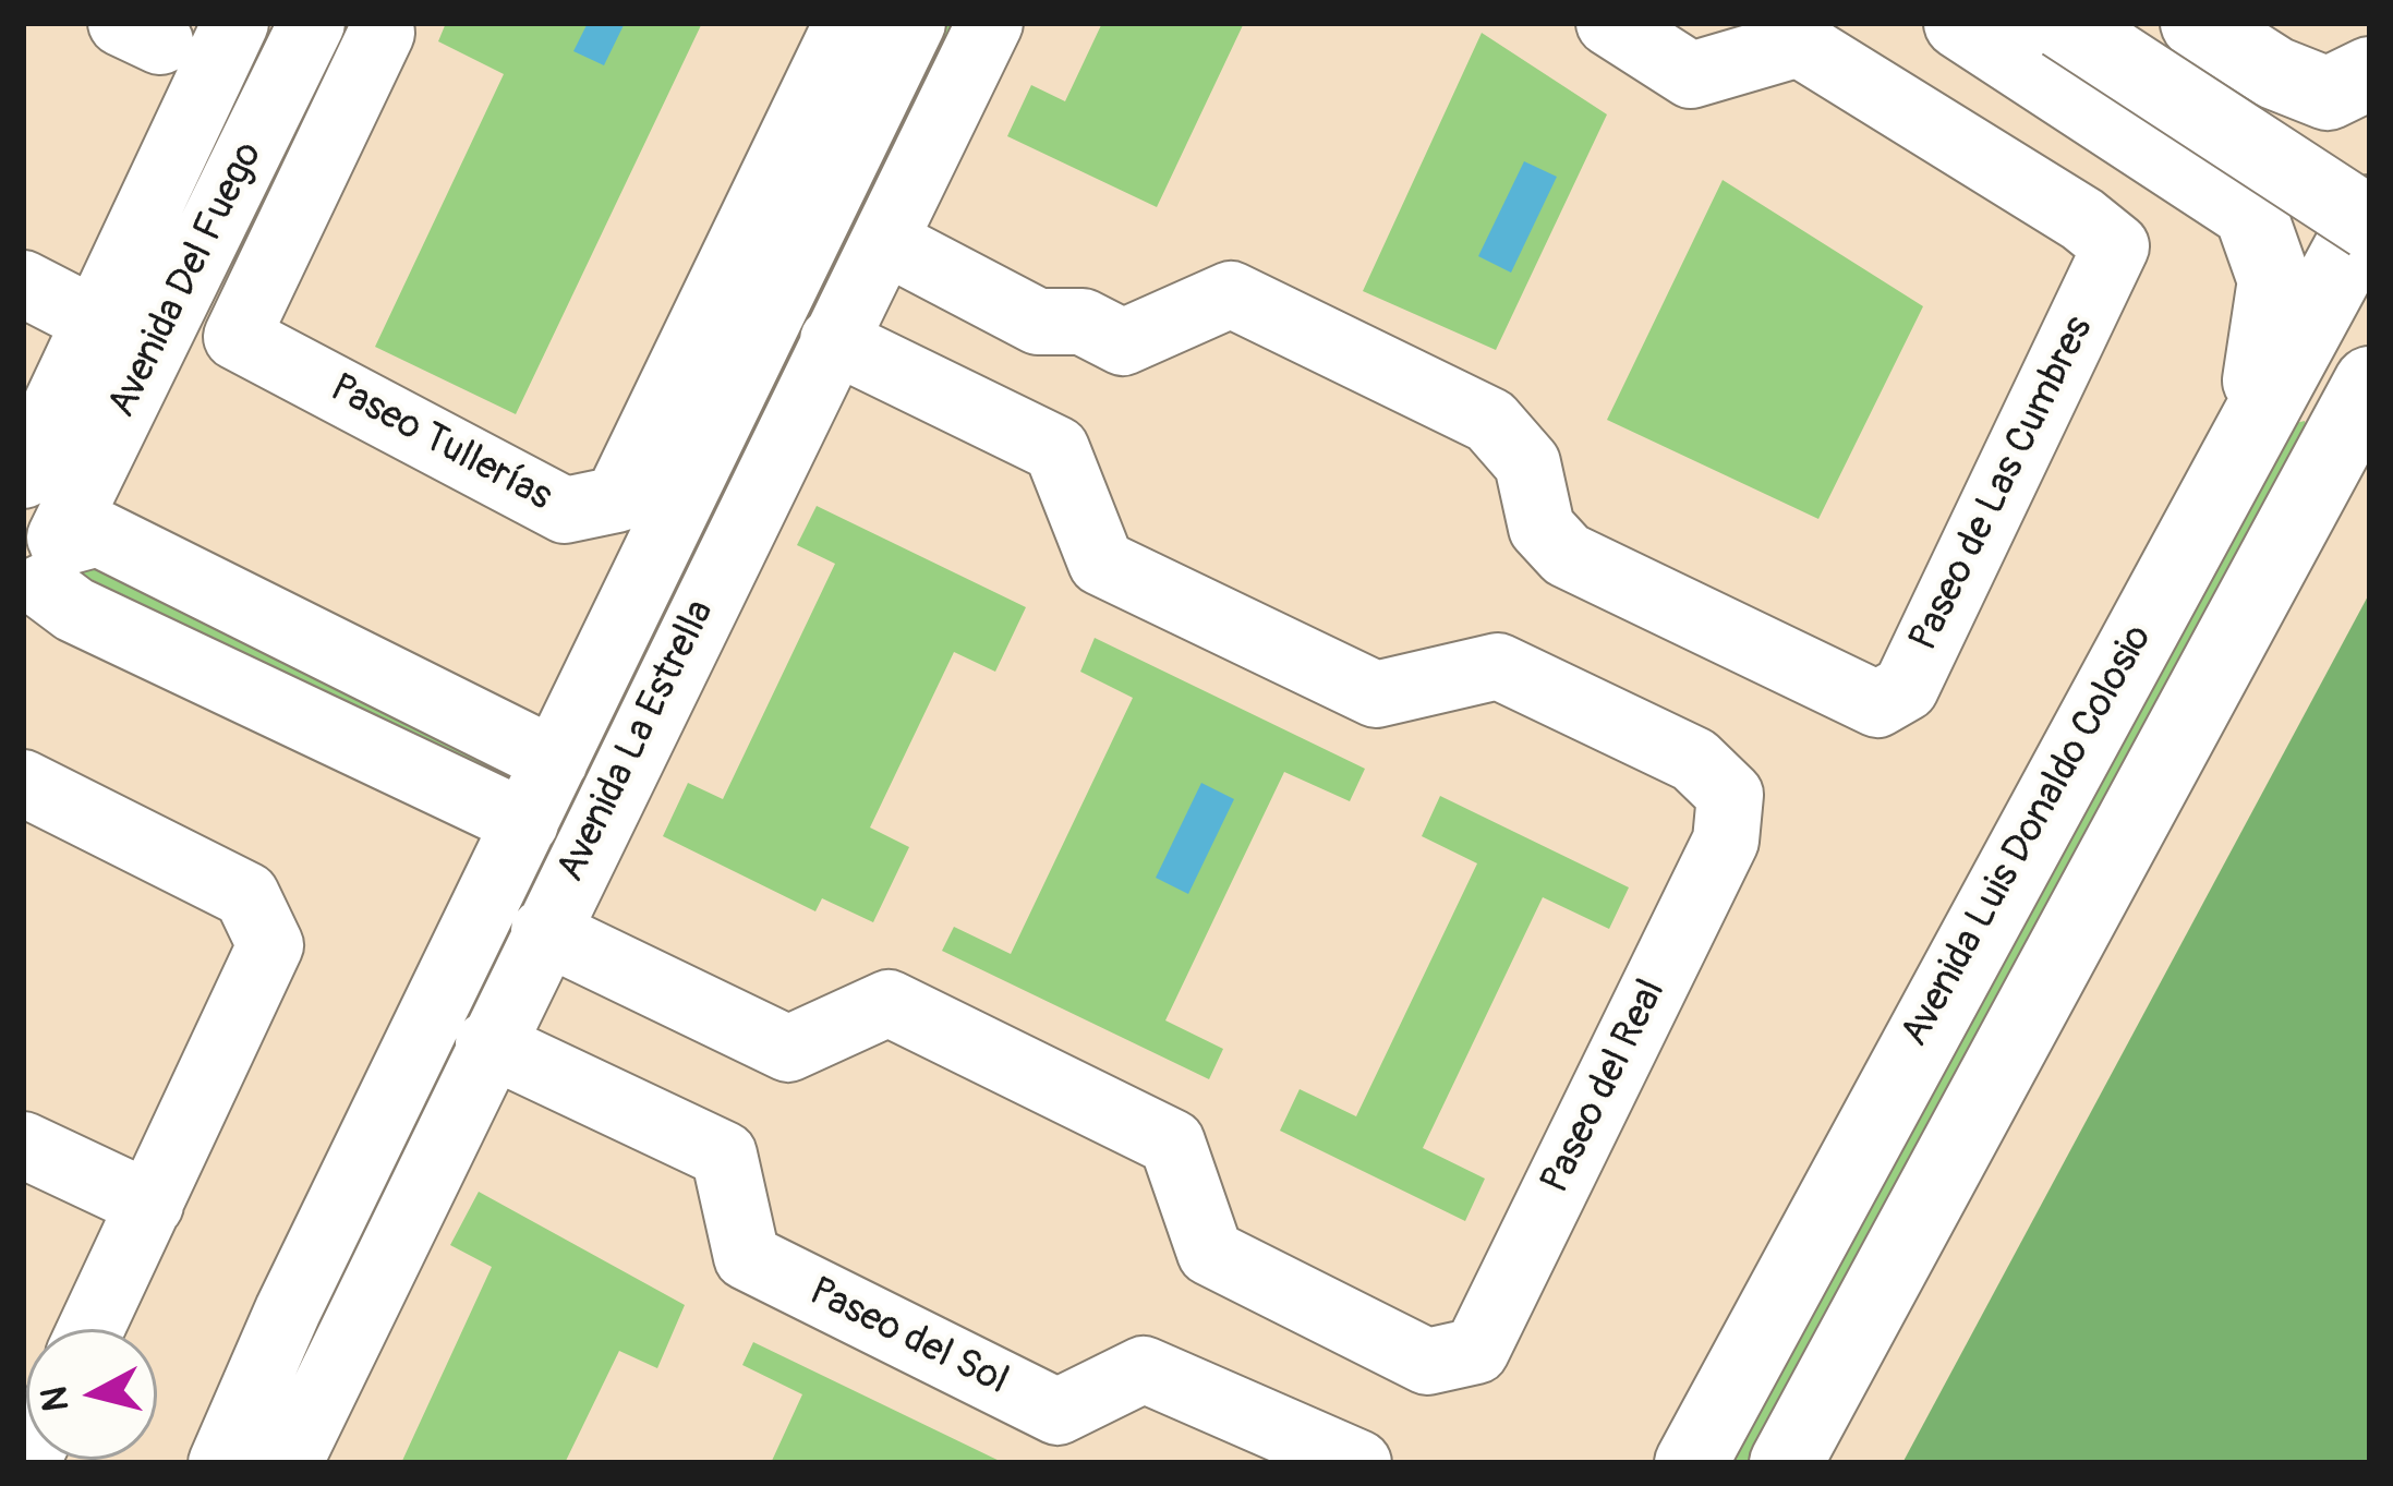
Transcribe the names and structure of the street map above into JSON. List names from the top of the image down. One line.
{"streets":{"main road":["Avenida Luis Donaldo Colosio"],"street":["Avenida Del Fuego","Paseo Tullerías","Paseo de Las Cumbres","Avenida La Estrella","Paseo del Real","Paseo del Sol"]},"crossings":[["Paseo de Las Cumbres","Avenida La Estrella"],["Avenida La Estrella","Paseo del Real"],["Avenida La Estrella","Paseo del Sol"]],"north":"left"}
